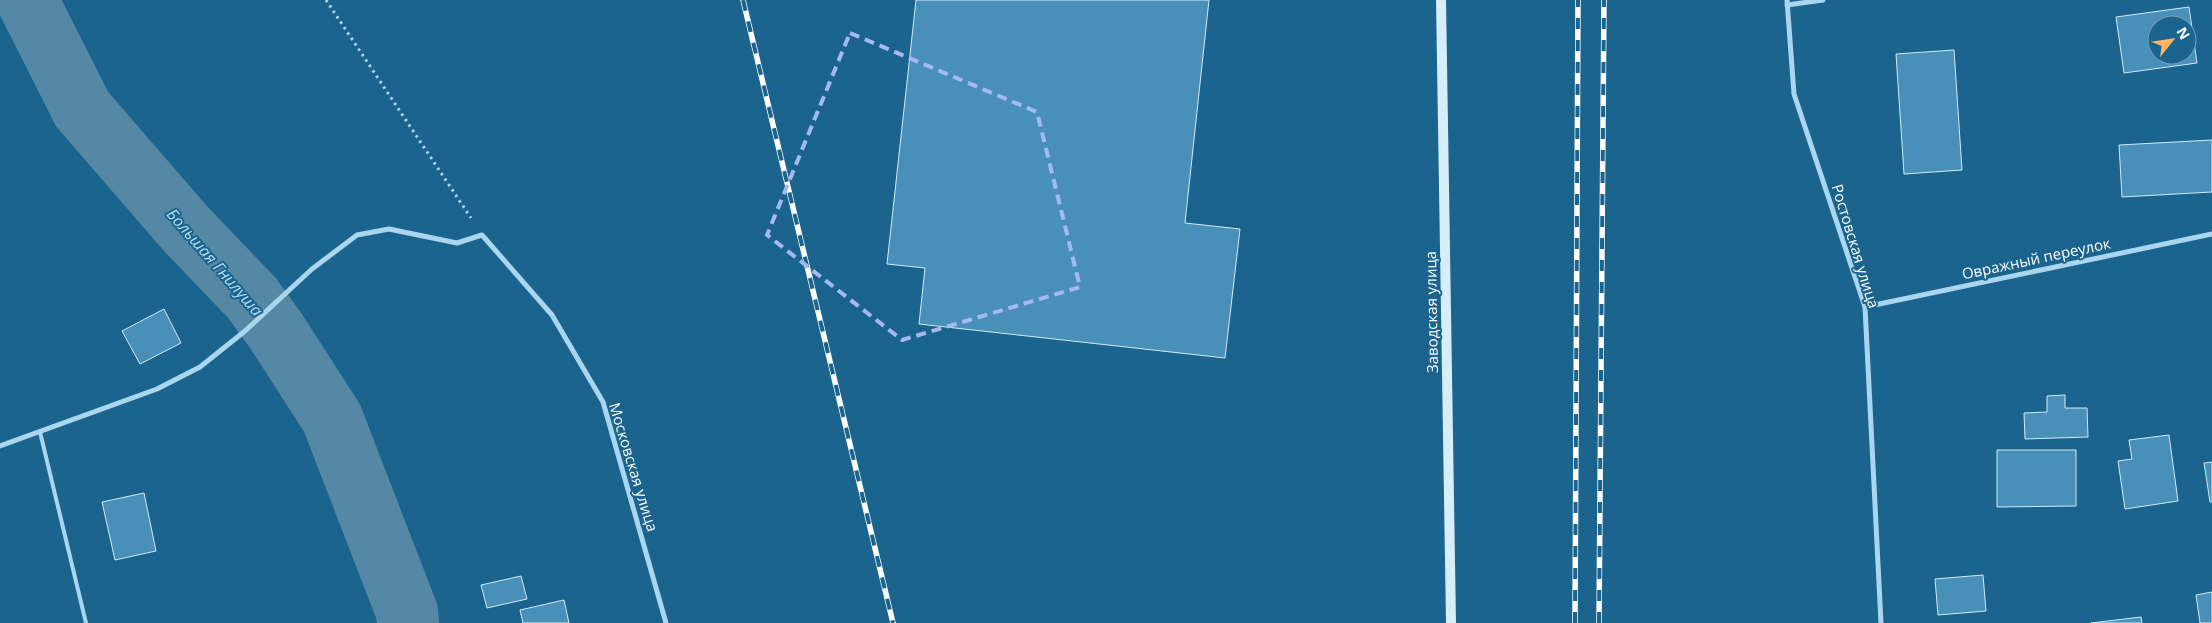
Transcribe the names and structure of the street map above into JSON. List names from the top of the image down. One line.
{"streets":{"main road":["Заводская улица"],"street":["Ростовская улица","Овражный переулок","Московская улица"]},"crossings":[["Ростовская улица","Овражный переулок"]],"water":["Большая Гнилуша"],"north":"top right"}
